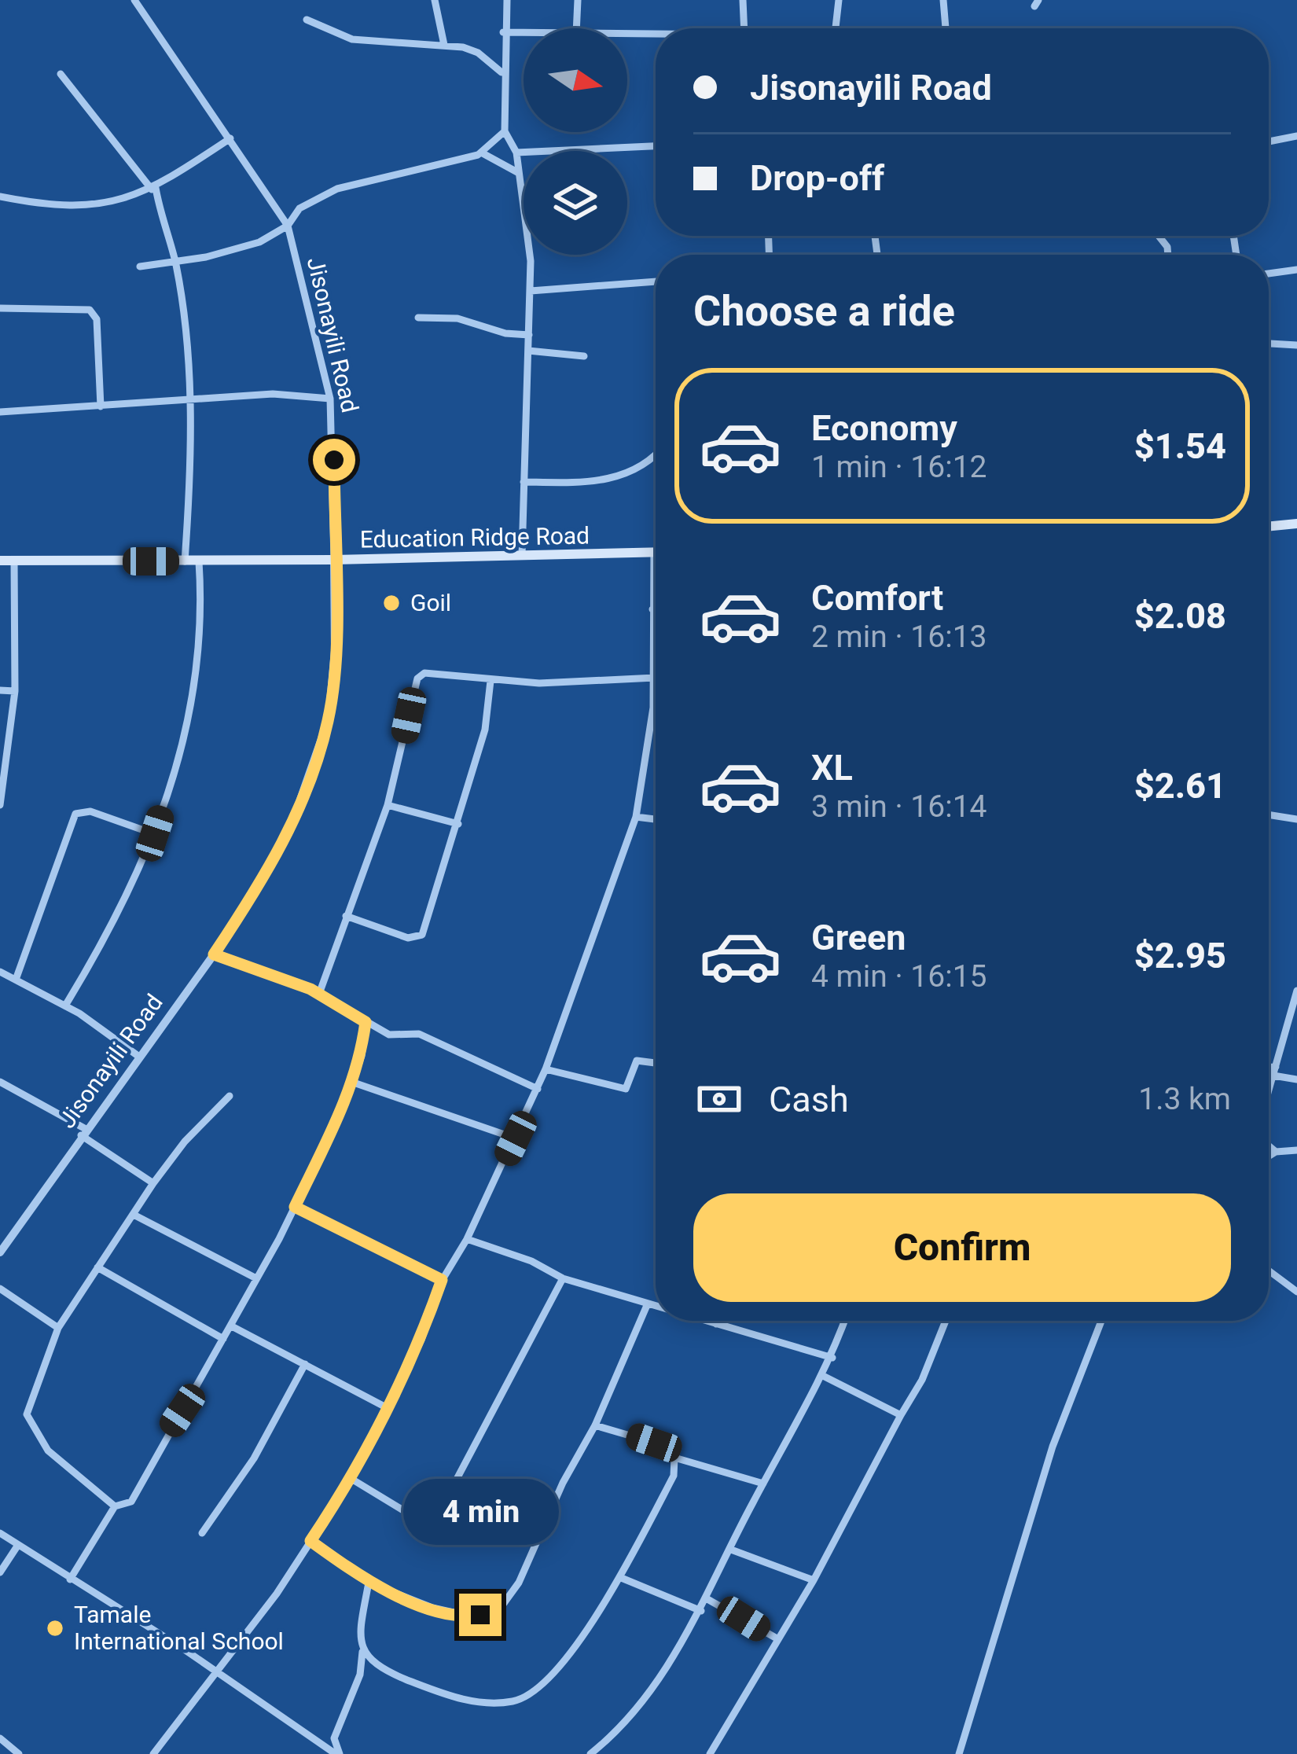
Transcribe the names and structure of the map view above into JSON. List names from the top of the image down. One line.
{"streets":{"main road":["Education Ridge Road"],"street":["Jisonayili Road"]},"crossings":[["Jisonayili Road","Education Ridge Road"]],"places":["Goil","Tamale International School"],"north":"right","page":{"banner":["Jisonayili Road","Drop-off"],"heading":"Choose a ride","list":[{"name":"Economy","note":"1 min · 16:12","value":"$1.54"},{"name":"Comfort","note":"2 min · 16:13","value":"$2.08"},{"name":"XL","note":"3 min · 16:14","value":"$2.61"},{"name":"Green","note":"4 min · 16:15","value":"$2.95"}],"pay":["Cash","1.3 km"],"buttons":"Confirm","bubble":"4 min"}}
